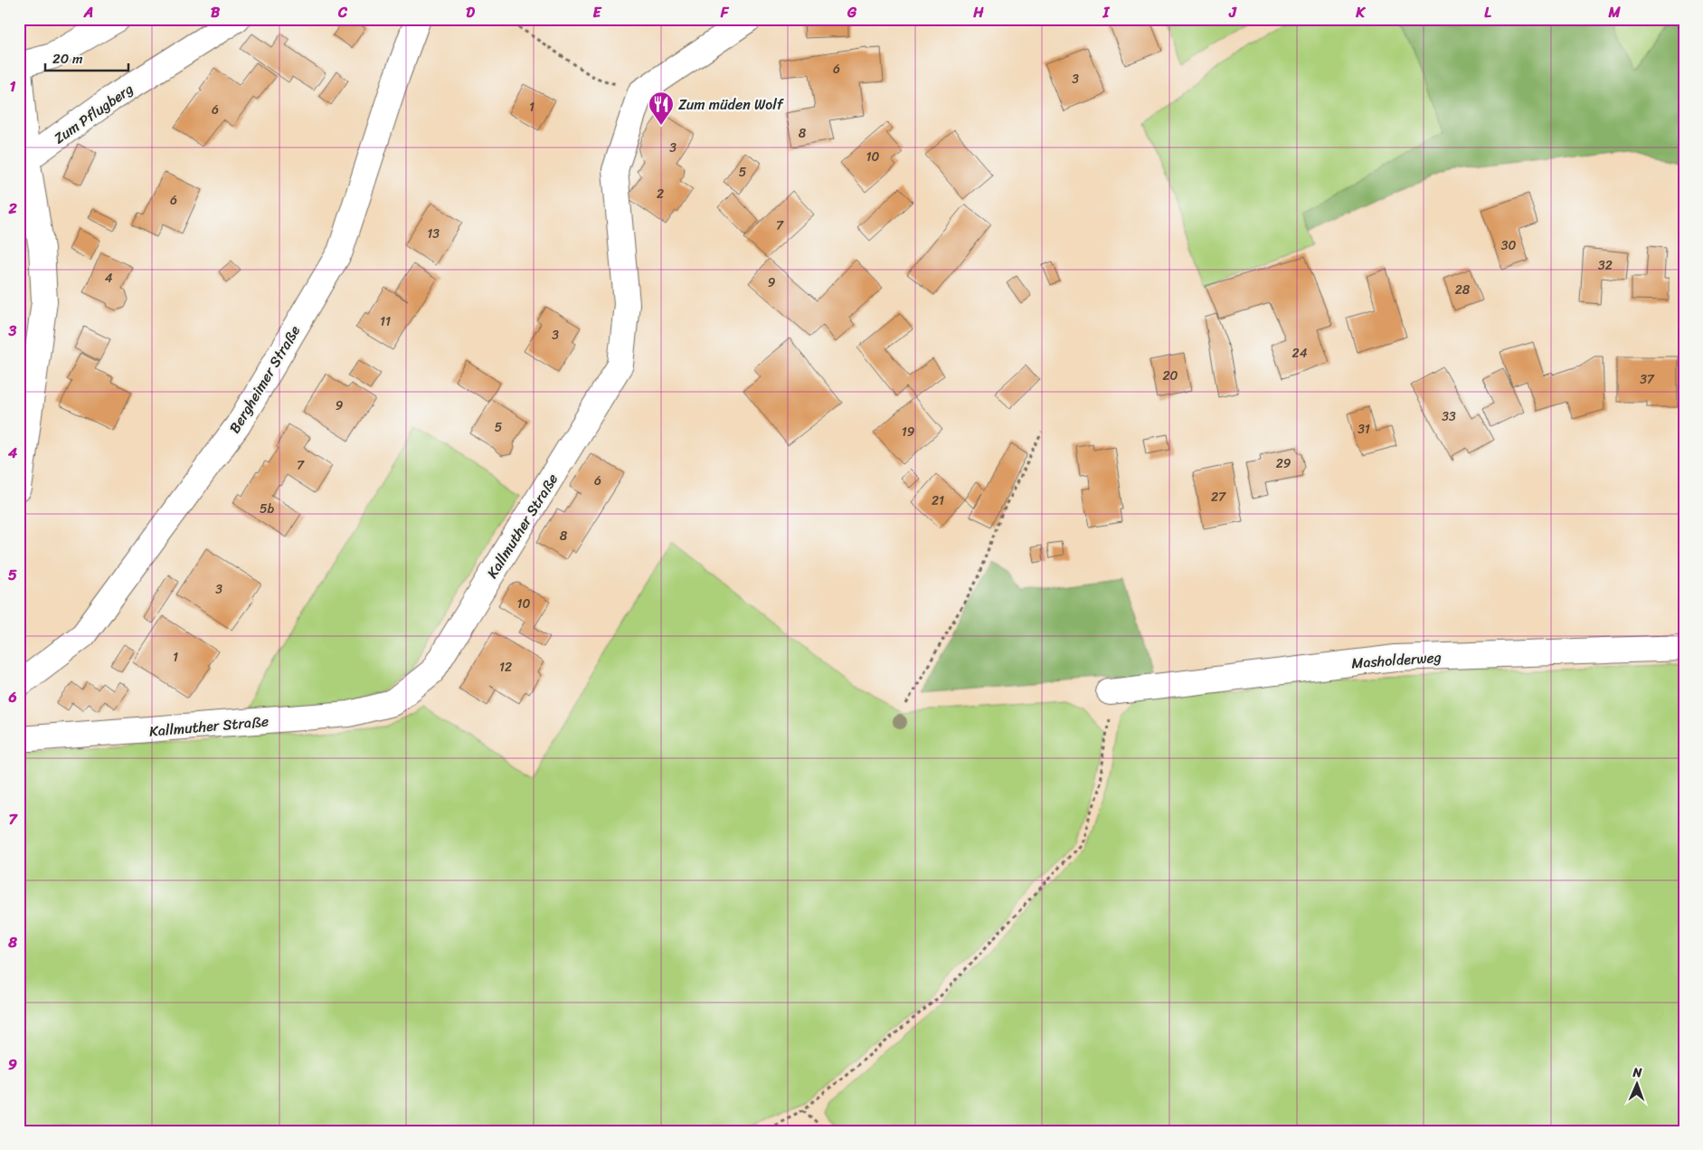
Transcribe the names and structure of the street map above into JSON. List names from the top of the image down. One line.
{"streets":{"street":["Zum Pflugberg","Bergheimer Straße","Kallmuther Straße","Masholderweg"]},"places":{"restaurant":["Zum müden Wolf"]},"house_numbers":["6","3","1","6","8","3","10","5","2","6","7","13","30","32","4","9","28","11","3","24","20","37","9","33","5","31","19","29","7","6","27","21","5b","8","3","10","1","12"],"scale_bar":"20 m","north":"top","grid":{"columns":["A","B","C","D","E","F","G","H","I","J","K","L","M"],"rows":["1","2","3","4","5","6","7","8","9"]}}
